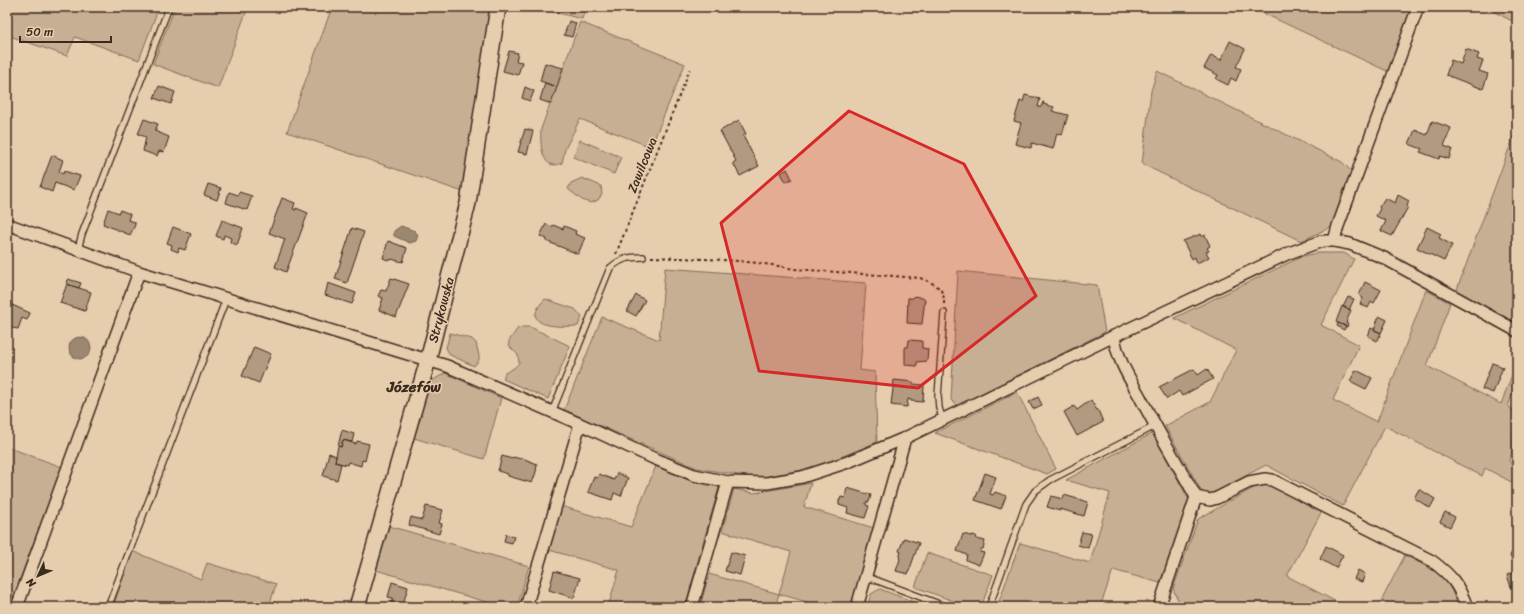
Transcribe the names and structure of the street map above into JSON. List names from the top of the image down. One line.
{"streets":{"street":["Strykowska"],"path":["Zawilcowa"]},"districts":["Józefów"],"scale_bar":"50 m","north":"bottom left"}
